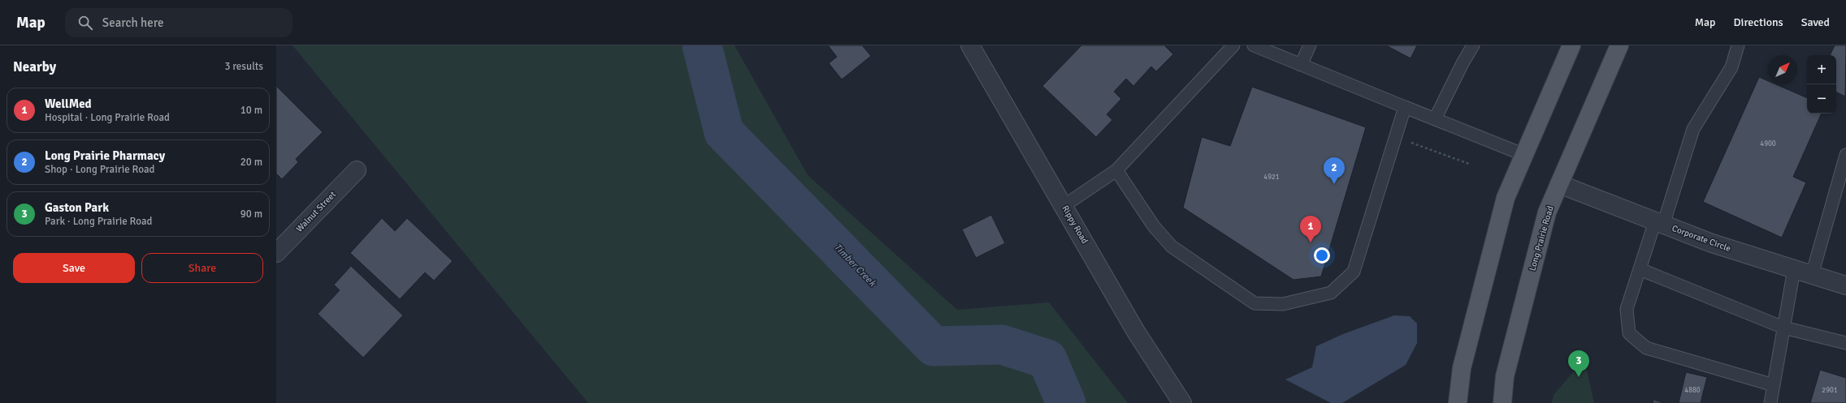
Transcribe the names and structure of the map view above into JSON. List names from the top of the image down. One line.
{"streets":{"main road":["Long Prairie Road"],"street":["Walnut Street","Rippy Road","Corporate Circle"]},"crossings":[["Long Prairie Road","Corporate Circle"]],"water":["Timber Creek"],"house_numbers":["4900","4921","4880","2901"],"north":"top right","page":{"header":"Map","search":"Search here","nav":["Map","Directions","Saved"],"heading":["Nearby","3 results"],"map_buttons":["+","−"],"list":[{"mark":"1","name":"WellMed","note":"Hospital · Long Prairie Road","value":"10 m"},{"mark":"2","name":"Long Prairie Pharmacy","note":"Shop · Long Prairie Road","value":"20 m"},{"mark":"3","name":"Gaston Park","note":"Park · Long Prairie Road","value":"90 m"}],"pins":["2","1","3"],"buttons":["Save","Share"]}}
